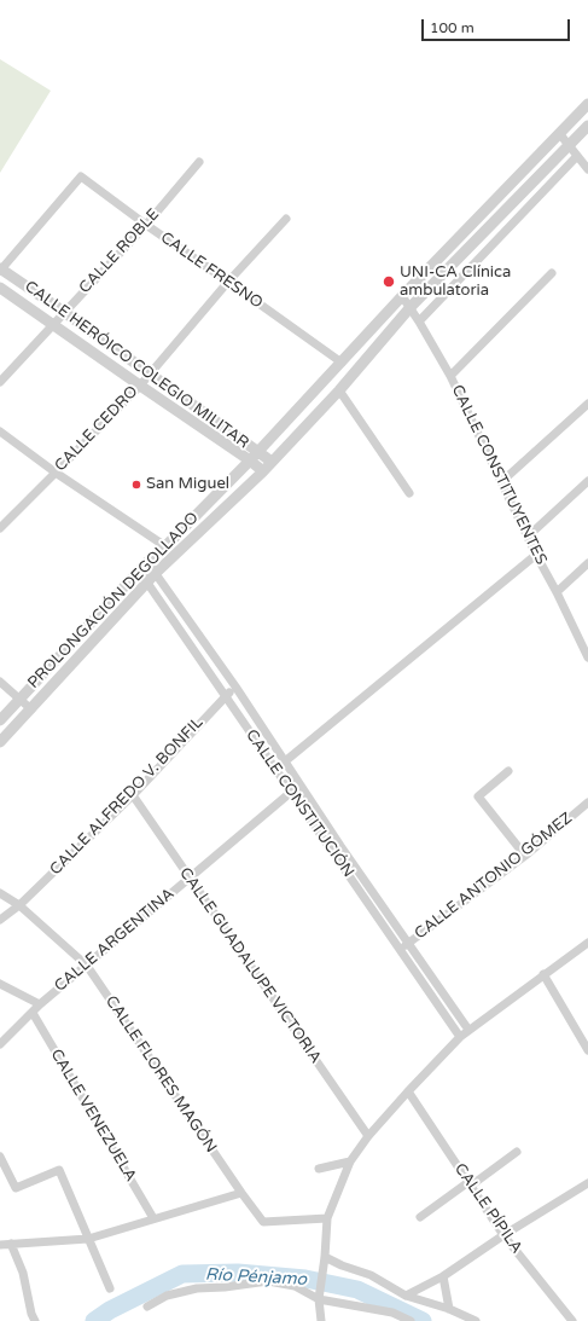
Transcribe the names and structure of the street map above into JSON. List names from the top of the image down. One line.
{"streets":{"street":["CALLE ROBLE","CALLE FRESNO","CALLE HERÓICO COLEGIO MILITAR","CALLE CEDRO","CALLE CONSTITUYENTES","PROLONGACIÓN DEGOLLADO","CALLE ALFREDO V. BONFIL","CALLE CONSTITUCIÓN","CALLE ANTONIO GÓMEZ","CALLE ARGENTINA","CALLE GUADALUPE VICTORIA","CALLE FLORES MAGÓN","CALLE VENEZUELA","CALLE PÍPILA"]},"crossings":[["CALLE ROBLE","CALLE FRESNO"],["CALLE ROBLE","CALLE HERÓICO COLEGIO MILITAR"],["CALLE FRESNO","CALLE HERÓICO COLEGIO MILITAR"],["CALLE FRESNO","CALLE CEDRO"],["CALLE FRESNO","PROLONGACIÓN DEGOLLADO"],["CALLE HERÓICO COLEGIO MILITAR","CALLE CEDRO"],["CALLE HERÓICO COLEGIO MILITAR","PROLONGACIÓN DEGOLLADO"],["CALLE CONSTITUYENTES","PROLONGACIÓN DEGOLLADO"],["CALLE CONSTITUYENTES","CALLE CONSTITUCIÓN"],["PROLONGACIÓN DEGOLLADO","CALLE CONSTITUCIÓN"],["CALLE ALFREDO V. BONFIL","CALLE CONSTITUCIÓN"],["CALLE ALFREDO V. BONFIL","CALLE GUADALUPE VICTORIA"],["CALLE ALFREDO V. BONFIL","CALLE FLORES MAGÓN"],["CALLE CONSTITUCIÓN","CALLE ANTONIO GÓMEZ"],["CALLE CONSTITUCIÓN","CALLE ARGENTINA"],["CALLE ARGENTINA","CALLE GUADALUPE VICTORIA"],["CALLE ARGENTINA","CALLE FLORES MAGÓN"],["CALLE ARGENTINA","CALLE VENEZUELA"]],"water":["Río Pénjamo"],"places":["UNI-CA Clínica ambulatoria","San Miguel"],"scale_bar":"100 m"}
